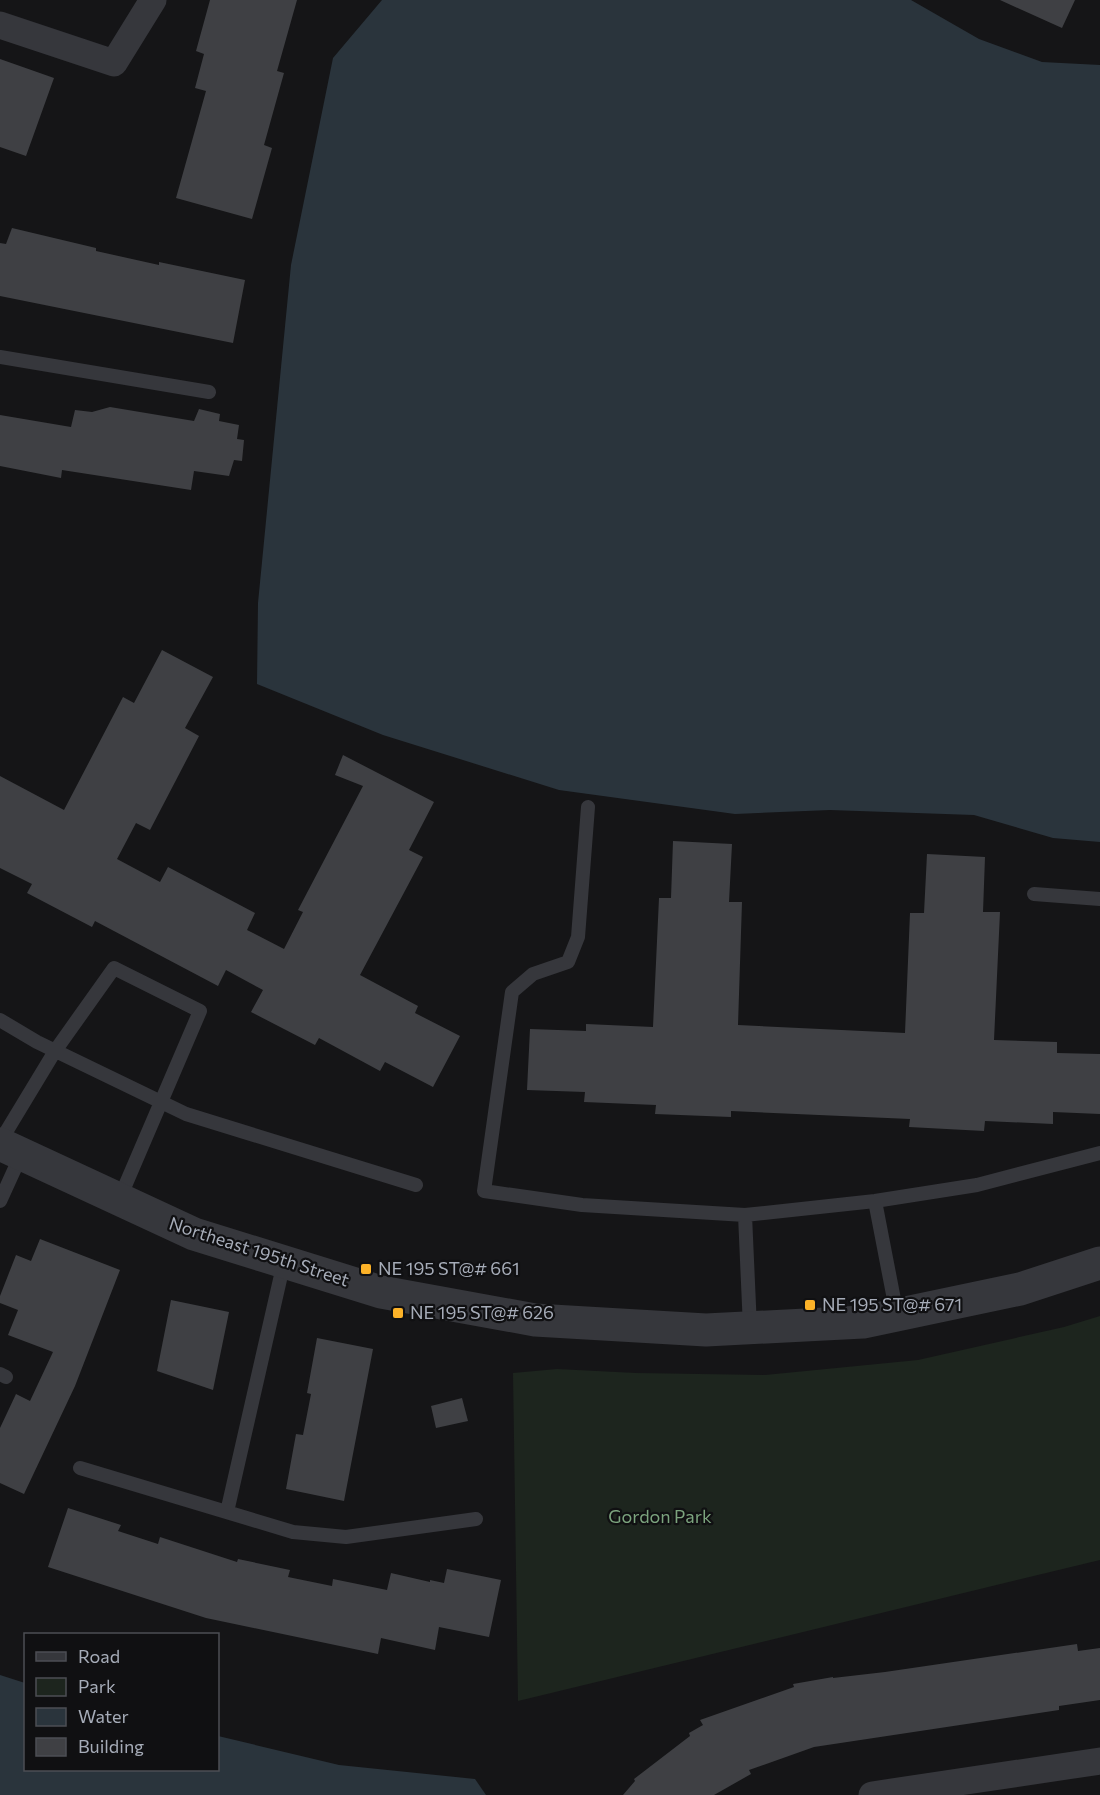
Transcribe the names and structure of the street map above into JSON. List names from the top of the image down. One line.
{"streets":{"street":["Northeast 195th Street"]},"parks":["Gordon Park"],"places":{"transit":["NE 195 ST@# 661","NE 195 ST@# 671","NE 195 ST@# 626"]},"legend":["Road","Park","Water","Building"]}
